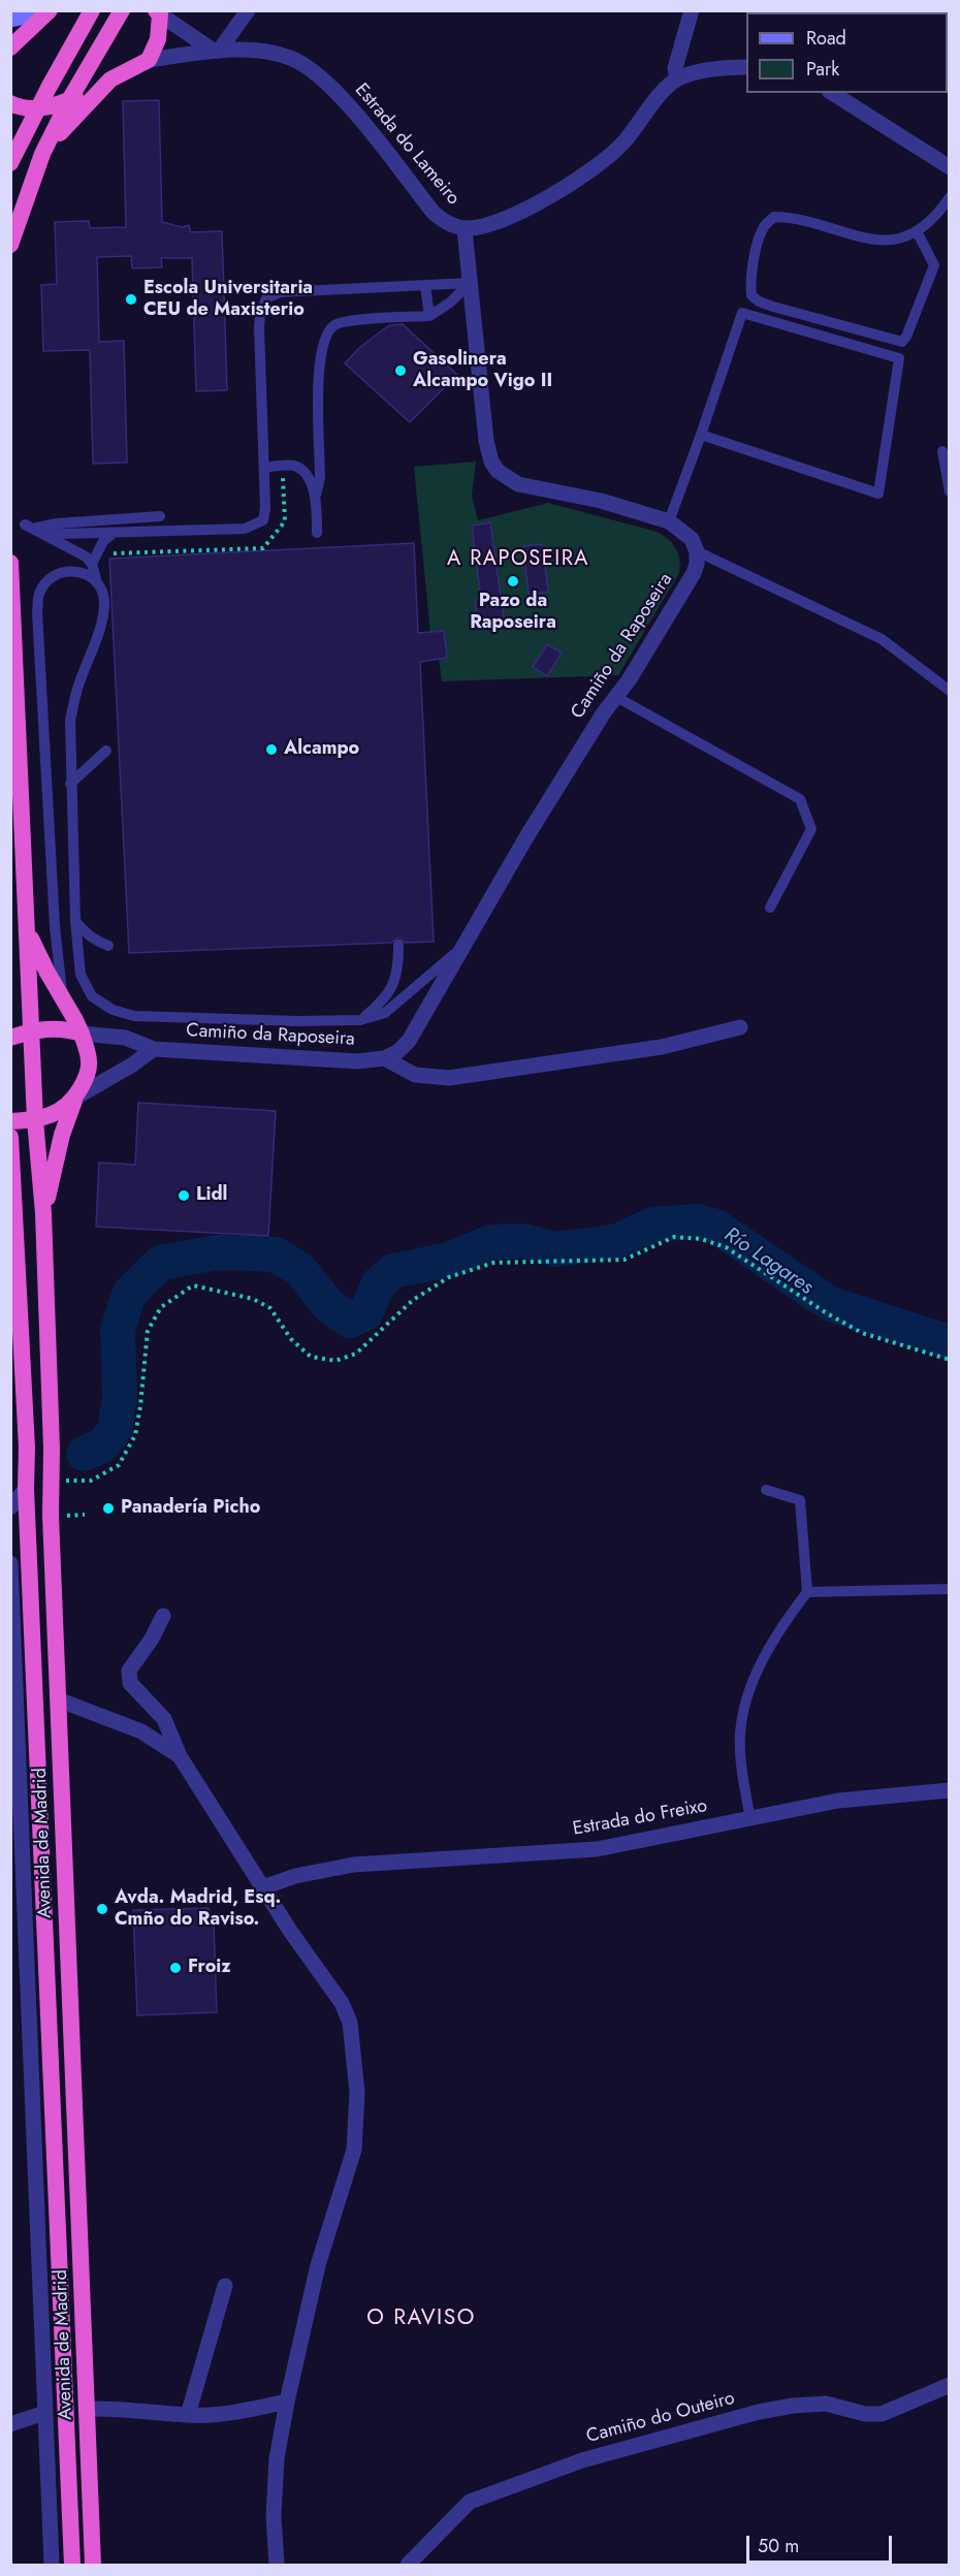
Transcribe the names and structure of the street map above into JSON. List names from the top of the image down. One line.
{"streets":{"highway":["Avenida de Madrid"],"street":["Estrada do Lameiro","Camiño da Raposeira","Estrada do Freixo","Camiño do Outeiro"]},"districts":["A RAPOSEIRA","O RAVISO"],"water":["Río Lagares"],"places":["Escola Universitaria CEU de Maxisterio","Gasolinera Alcampo Vigo II","Pazo da Raposeira","Alcampo","Lidl","Panadería Picho","Avda. Madrid, Esq. Cmño do Raviso.","Froiz"],"legend":["Road","Park"],"scale_bar":"50 m"}
